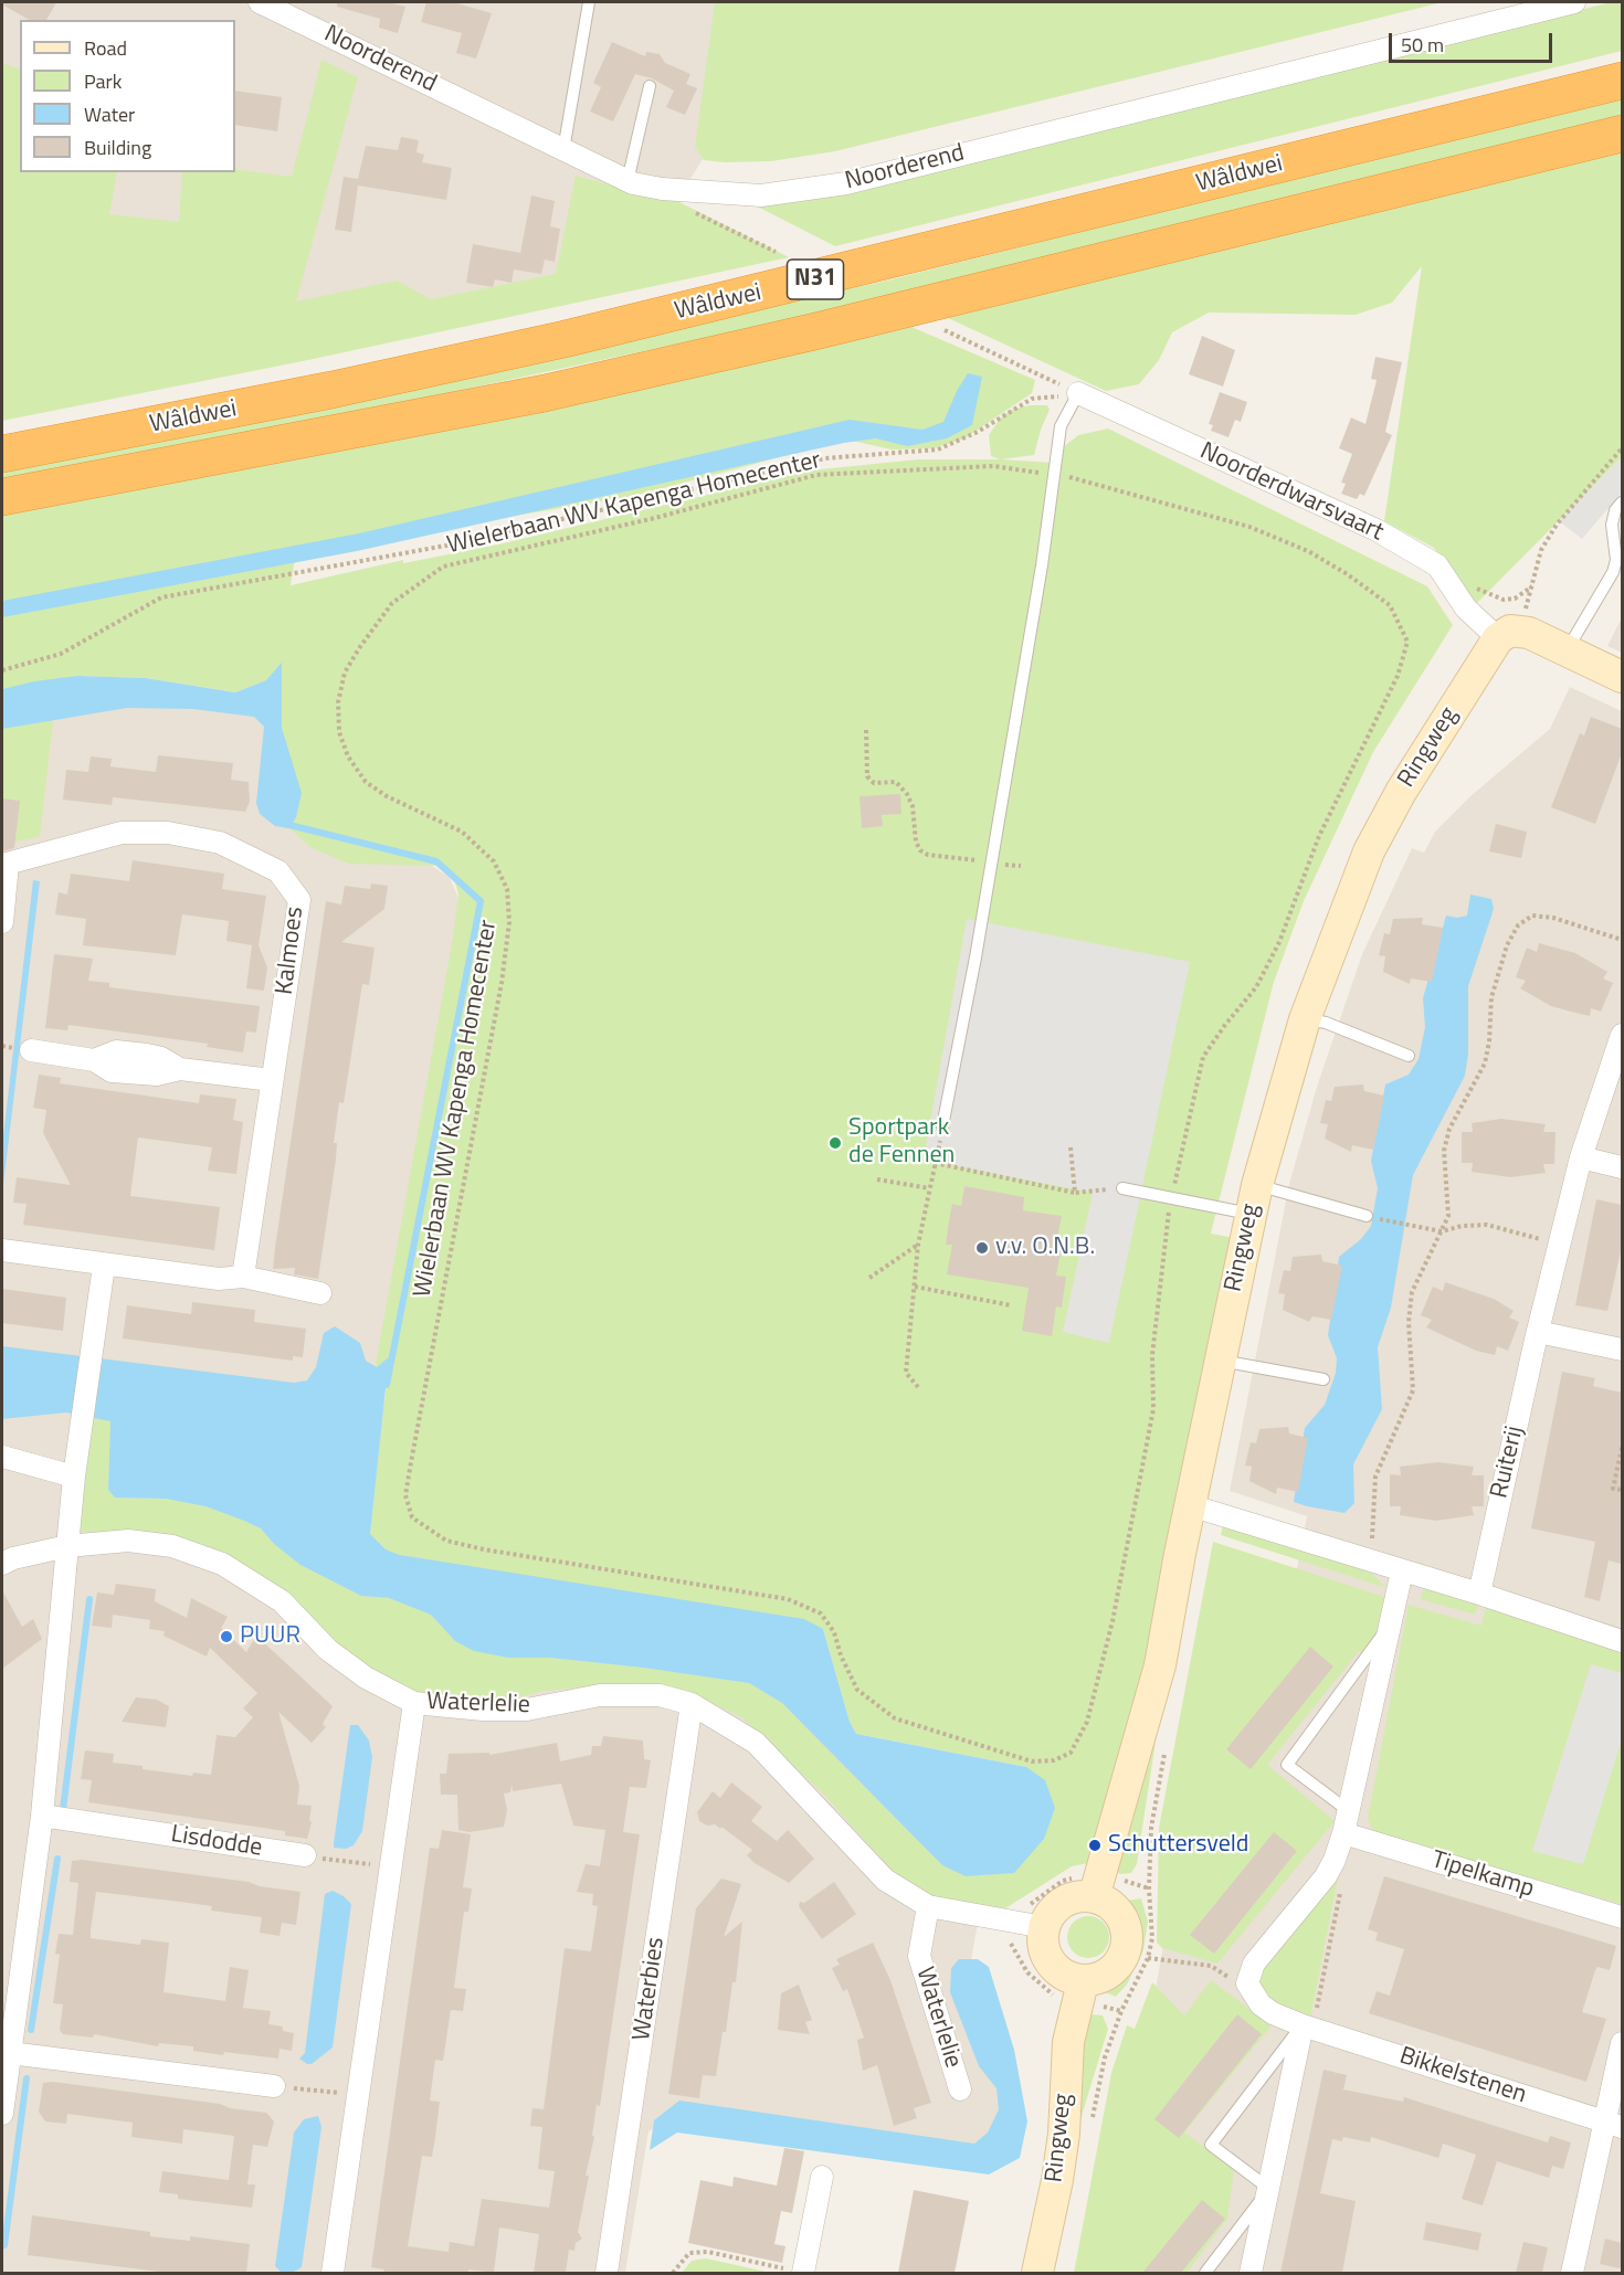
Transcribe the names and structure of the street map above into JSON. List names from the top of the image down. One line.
{"streets":{"highway":["Wâldwei","N31"],"main road":["Noorderdwarsvaart","Ringweg"],"street":["Noorderend","Kalmoes","Ruiterij","Waterlelie","Lisdodde","Tipelkamp","Waterbies","Bikkelstenen"],"path":["Wielerbaan WV Kapenga Homecenter"]},"crossings":[["Noorderdwarsvaart","Ringweg"],["Ringweg","Waterlelie"],["Waterlelie","Waterbies"]],"places":["Sportpark de Fennen","v.v. O.N.B.","PUUR","Schuttersveld"],"legend":["Road","Park","Water","Building"],"scale_bar":"50 m"}
